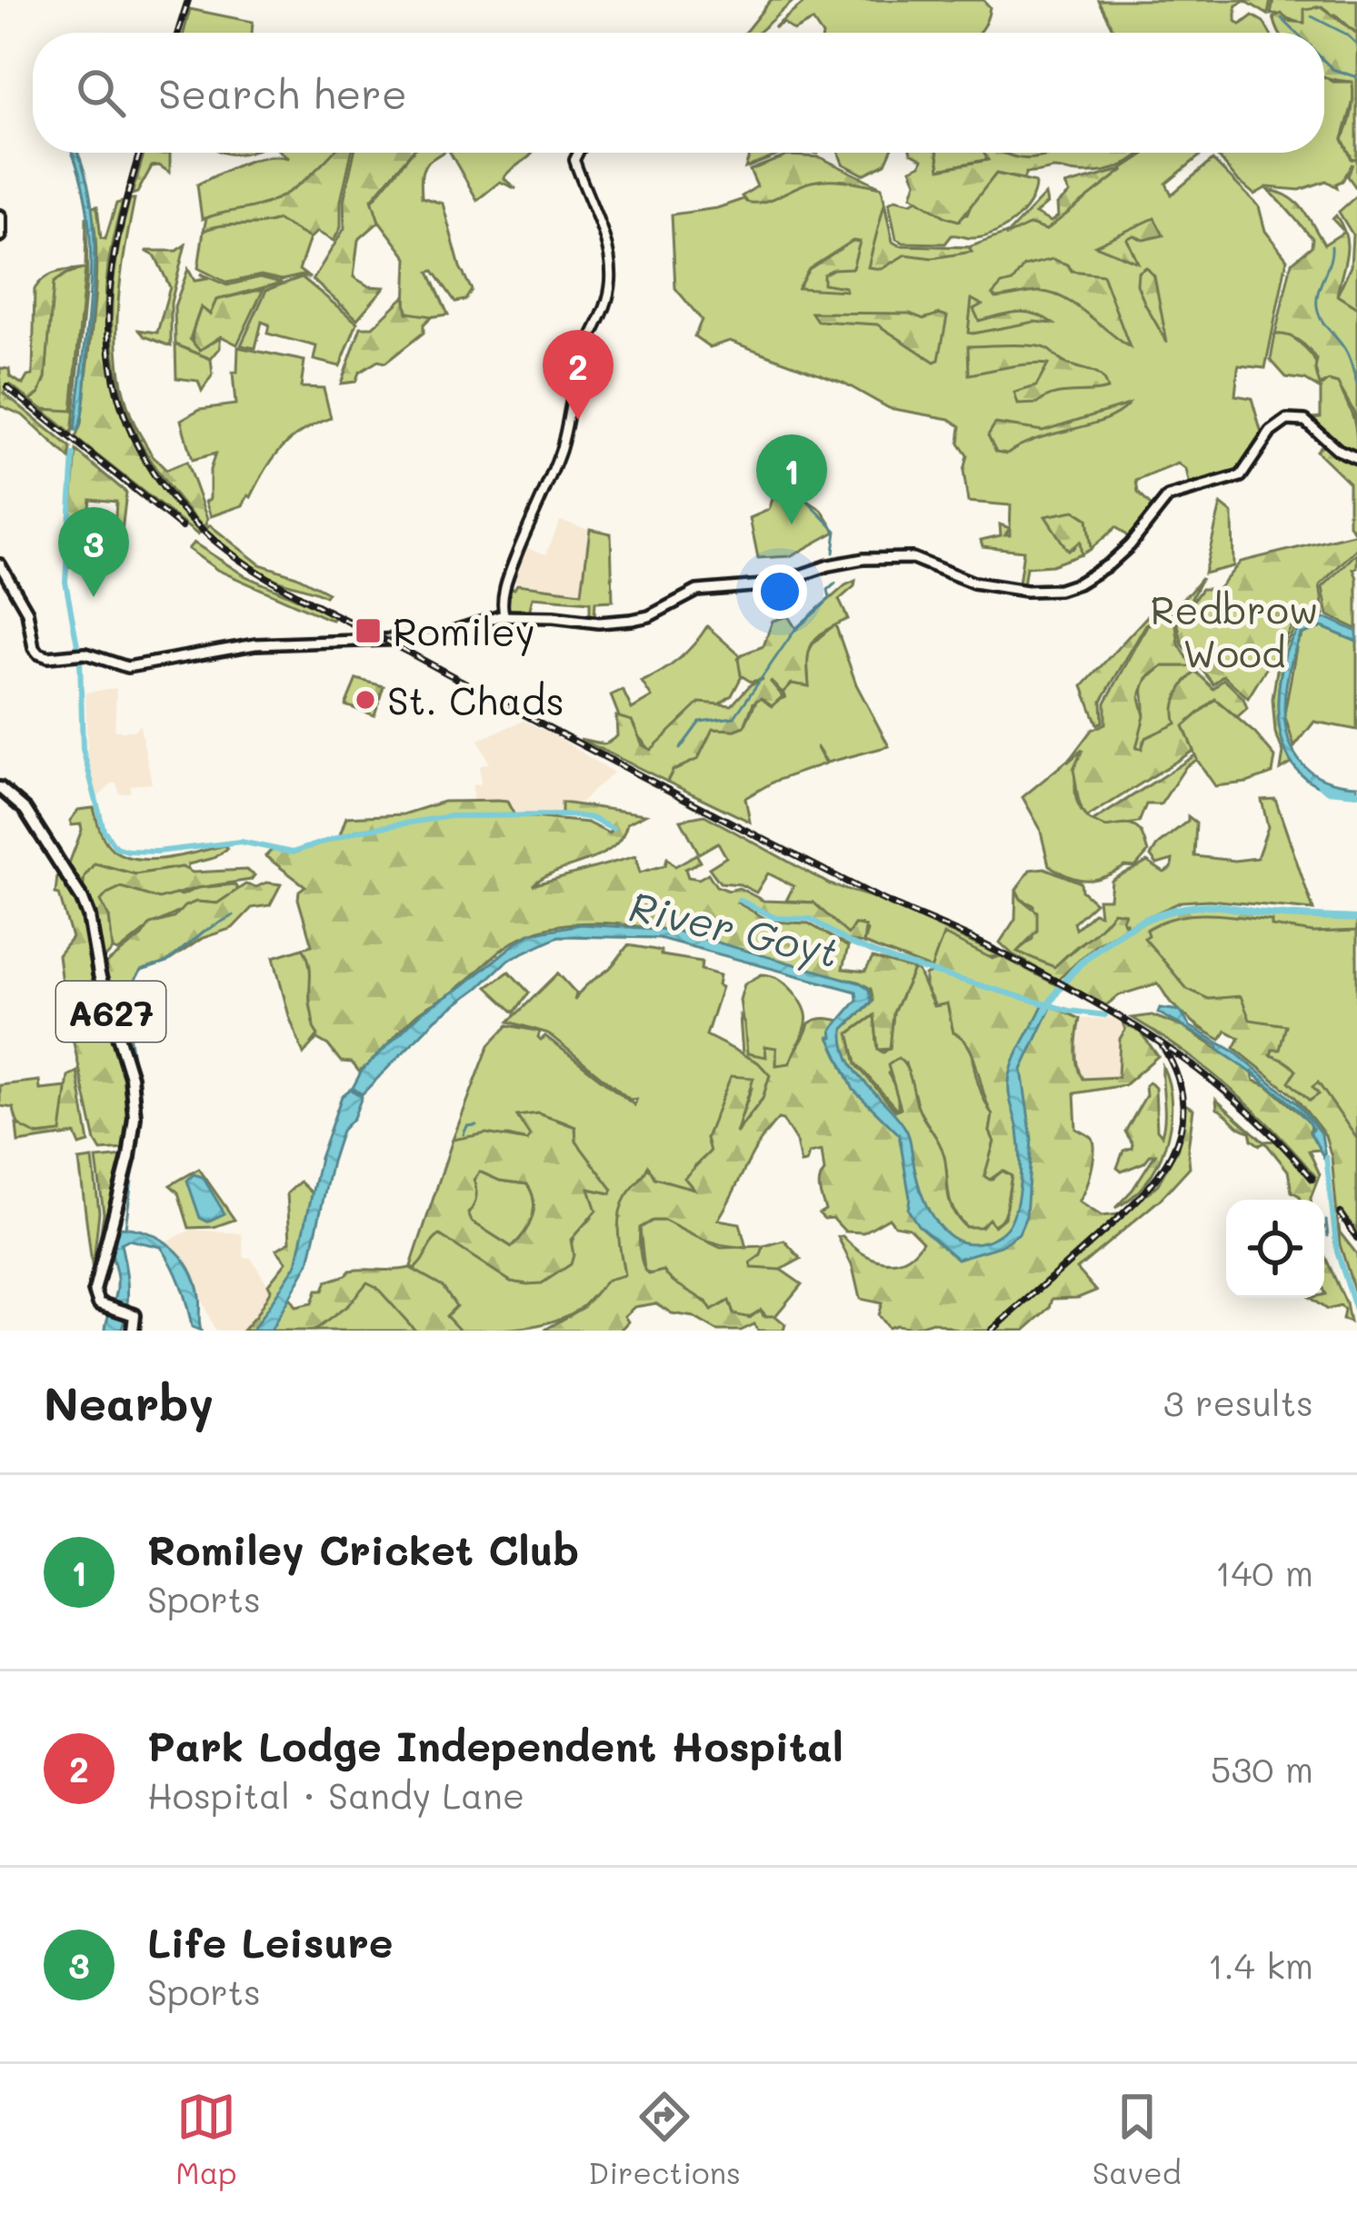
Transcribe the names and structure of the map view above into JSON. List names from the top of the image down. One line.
{"streets":{"main road":["A627"]},"water":["River Goyt"],"parks":["Redbrow Wood"],"places":{"transit":["Romiley"],"other":["St. Chads"]},"page":{"search":"Search here","pins":["2","1","3"],"heading":["Nearby","3 results"],"list":[{"mark":"1","name":"Romiley Cricket Club","note":"Sports","value":"140 m"},{"mark":"2","name":"Park Lodge Independent Hospital","note":"Hospital · Sandy Lane","value":"530 m"},{"mark":"3","name":"Life Leisure","note":"Sports","value":"1.4 km"}],"nav":["Map","Directions","Saved"]}}
